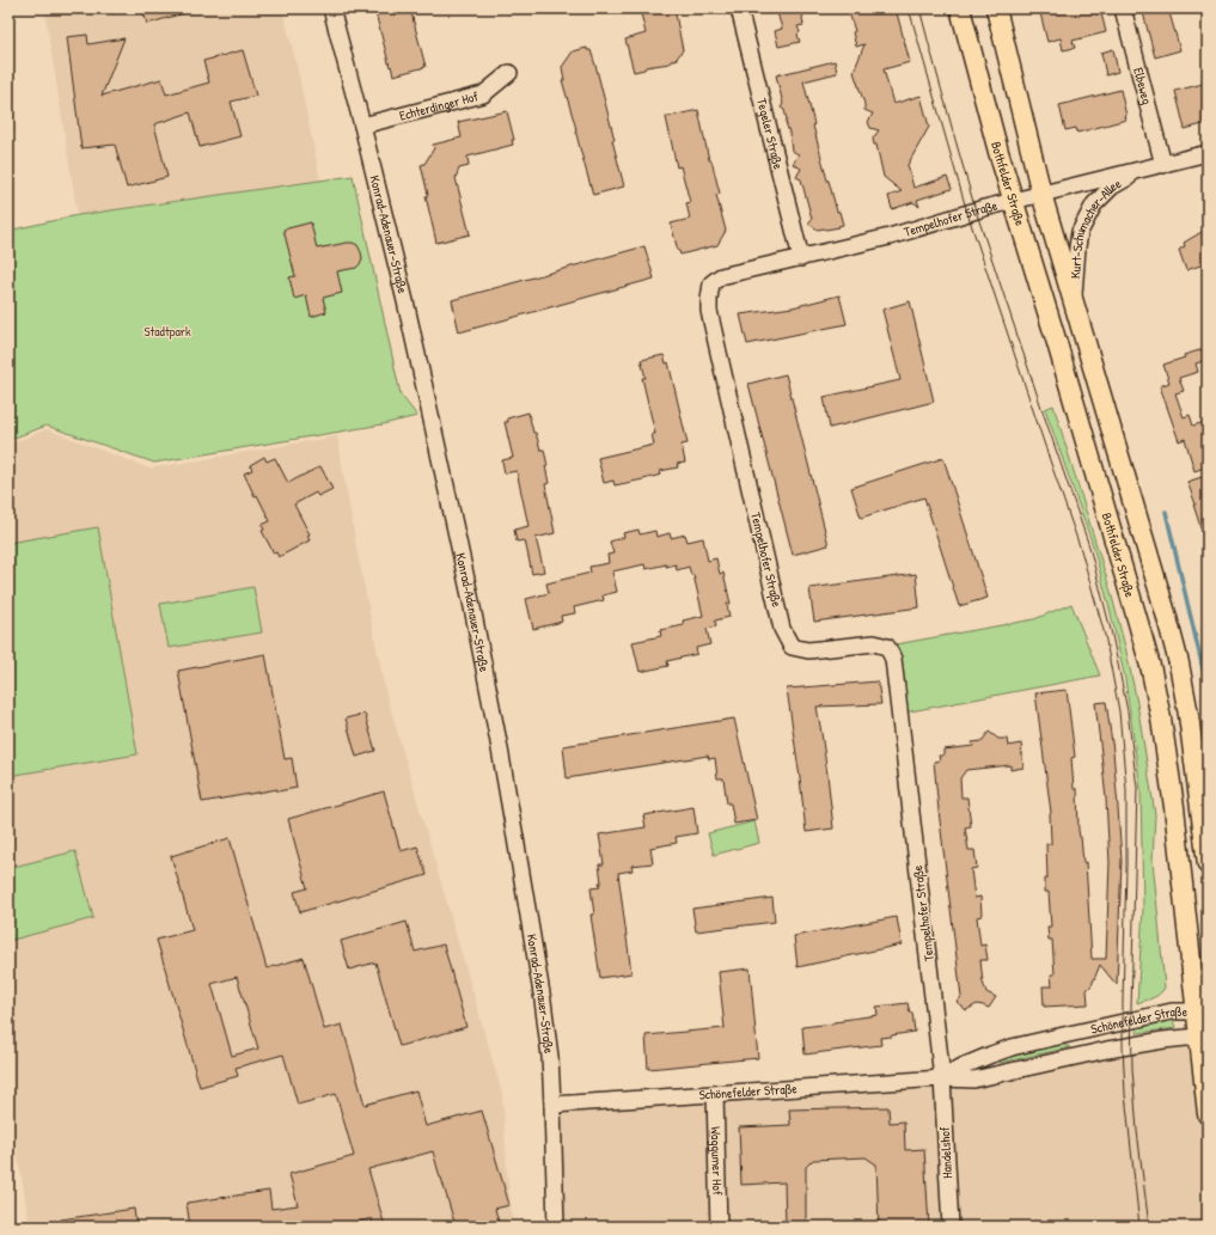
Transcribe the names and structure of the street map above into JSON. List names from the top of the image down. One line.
{"streets":{"main road":["Bothfelder Straße"],"street":["Elbeweg","Echterdinger Hof","Tegeler Straße","Tempelhofer Straße","Kurt-Schumacher-Allee","Konrad-Adenauer-Straße","Schönefelder Straße","Handelshof","Waggumer Hof"]},"crossings":[["Elbeweg","Kurt-Schumacher-Allee"],["Echterdinger Hof","Konrad-Adenauer-Straße"],["Tegeler Straße","Tempelhofer Straße"],["Bothfelder Straße","Tempelhofer Straße"],["Bothfelder Straße","Schönefelder Straße"],["Tempelhofer Straße","Kurt-Schumacher-Allee"],["Tempelhofer Straße","Schönefelder Straße"],["Tempelhofer Straße","Handelshof"],["Konrad-Adenauer-Straße","Schönefelder Straße"],["Schönefelder Straße","Handelshof"],["Schönefelder Straße","Waggumer Hof"]],"parks":["Stadtpark"]}
